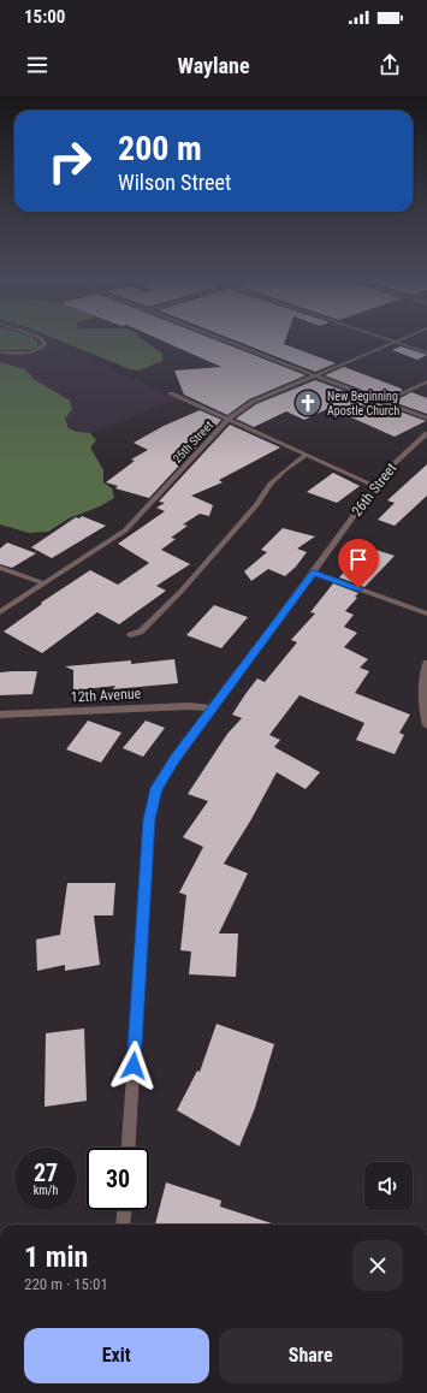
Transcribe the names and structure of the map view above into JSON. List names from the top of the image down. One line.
{"streets":{"street":["25th Street","26th Street","12th Avenue"]},"crossings":[["26th Street","12th Avenue"]],"places":{"church":["New Beginning Apostle Church"]},"page":{"status":"15:00","header":"Waylane","turn":["200 m","Wilson Street"],"speed":"27 km/h","limit":"30","heading":["1 min","220 m · 15:01"],"buttons":["Exit","Share"]}}
